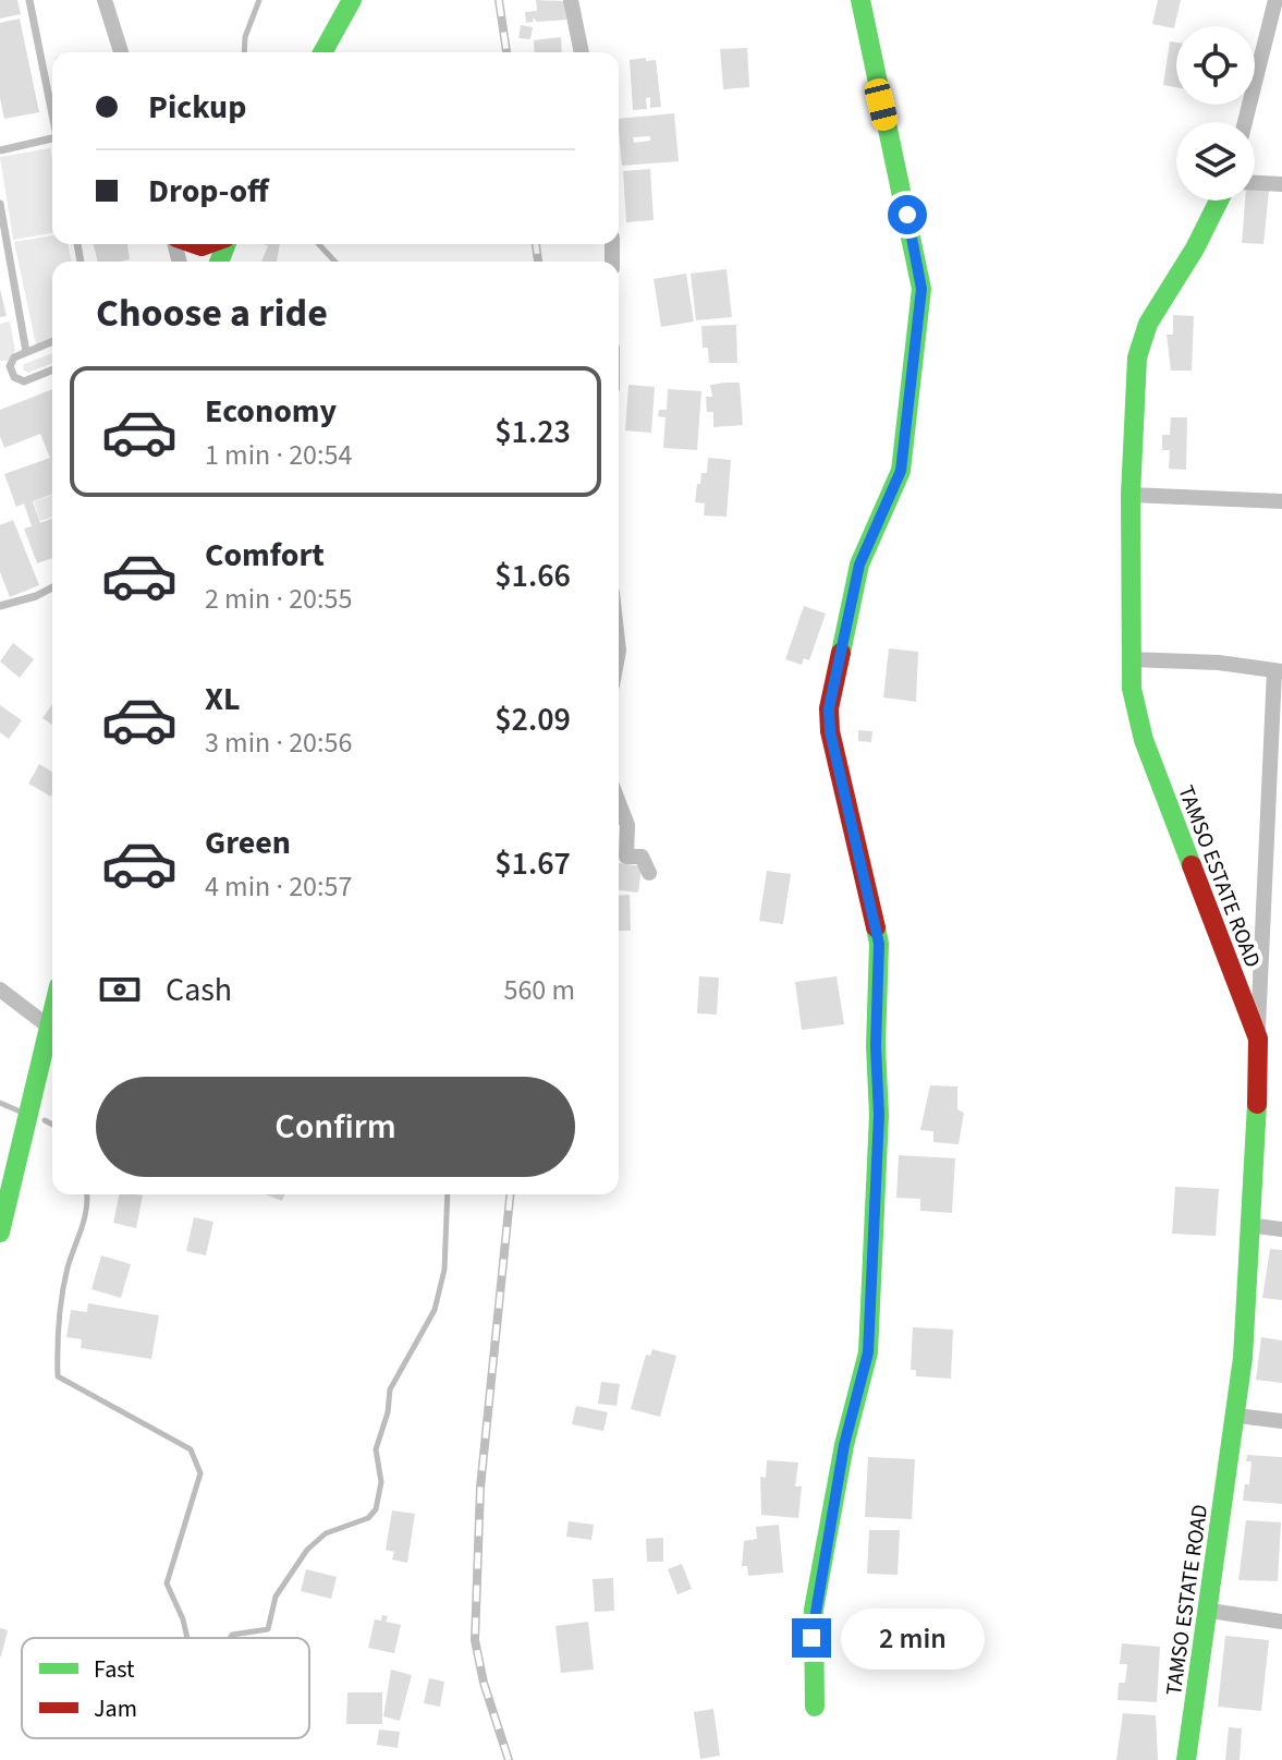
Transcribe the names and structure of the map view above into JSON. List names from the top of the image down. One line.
{"streets":{"street":["TAMSO ESTATE ROAD"]},"legend":["Fast","Jam"],"page":{"banner":["Pickup","Drop-off"],"heading":"Choose a ride","list":[{"name":"Economy","note":"1 min · 20:54","value":"$1.23"},{"name":"Comfort","note":"2 min · 20:55","value":"$1.66"},{"name":"XL","note":"3 min · 20:56","value":"$2.09"},{"name":"Green","note":"4 min · 20:57","value":"$1.67"}],"pay":["Cash","560 m"],"buttons":"Confirm","bubble":"2 min"}}
